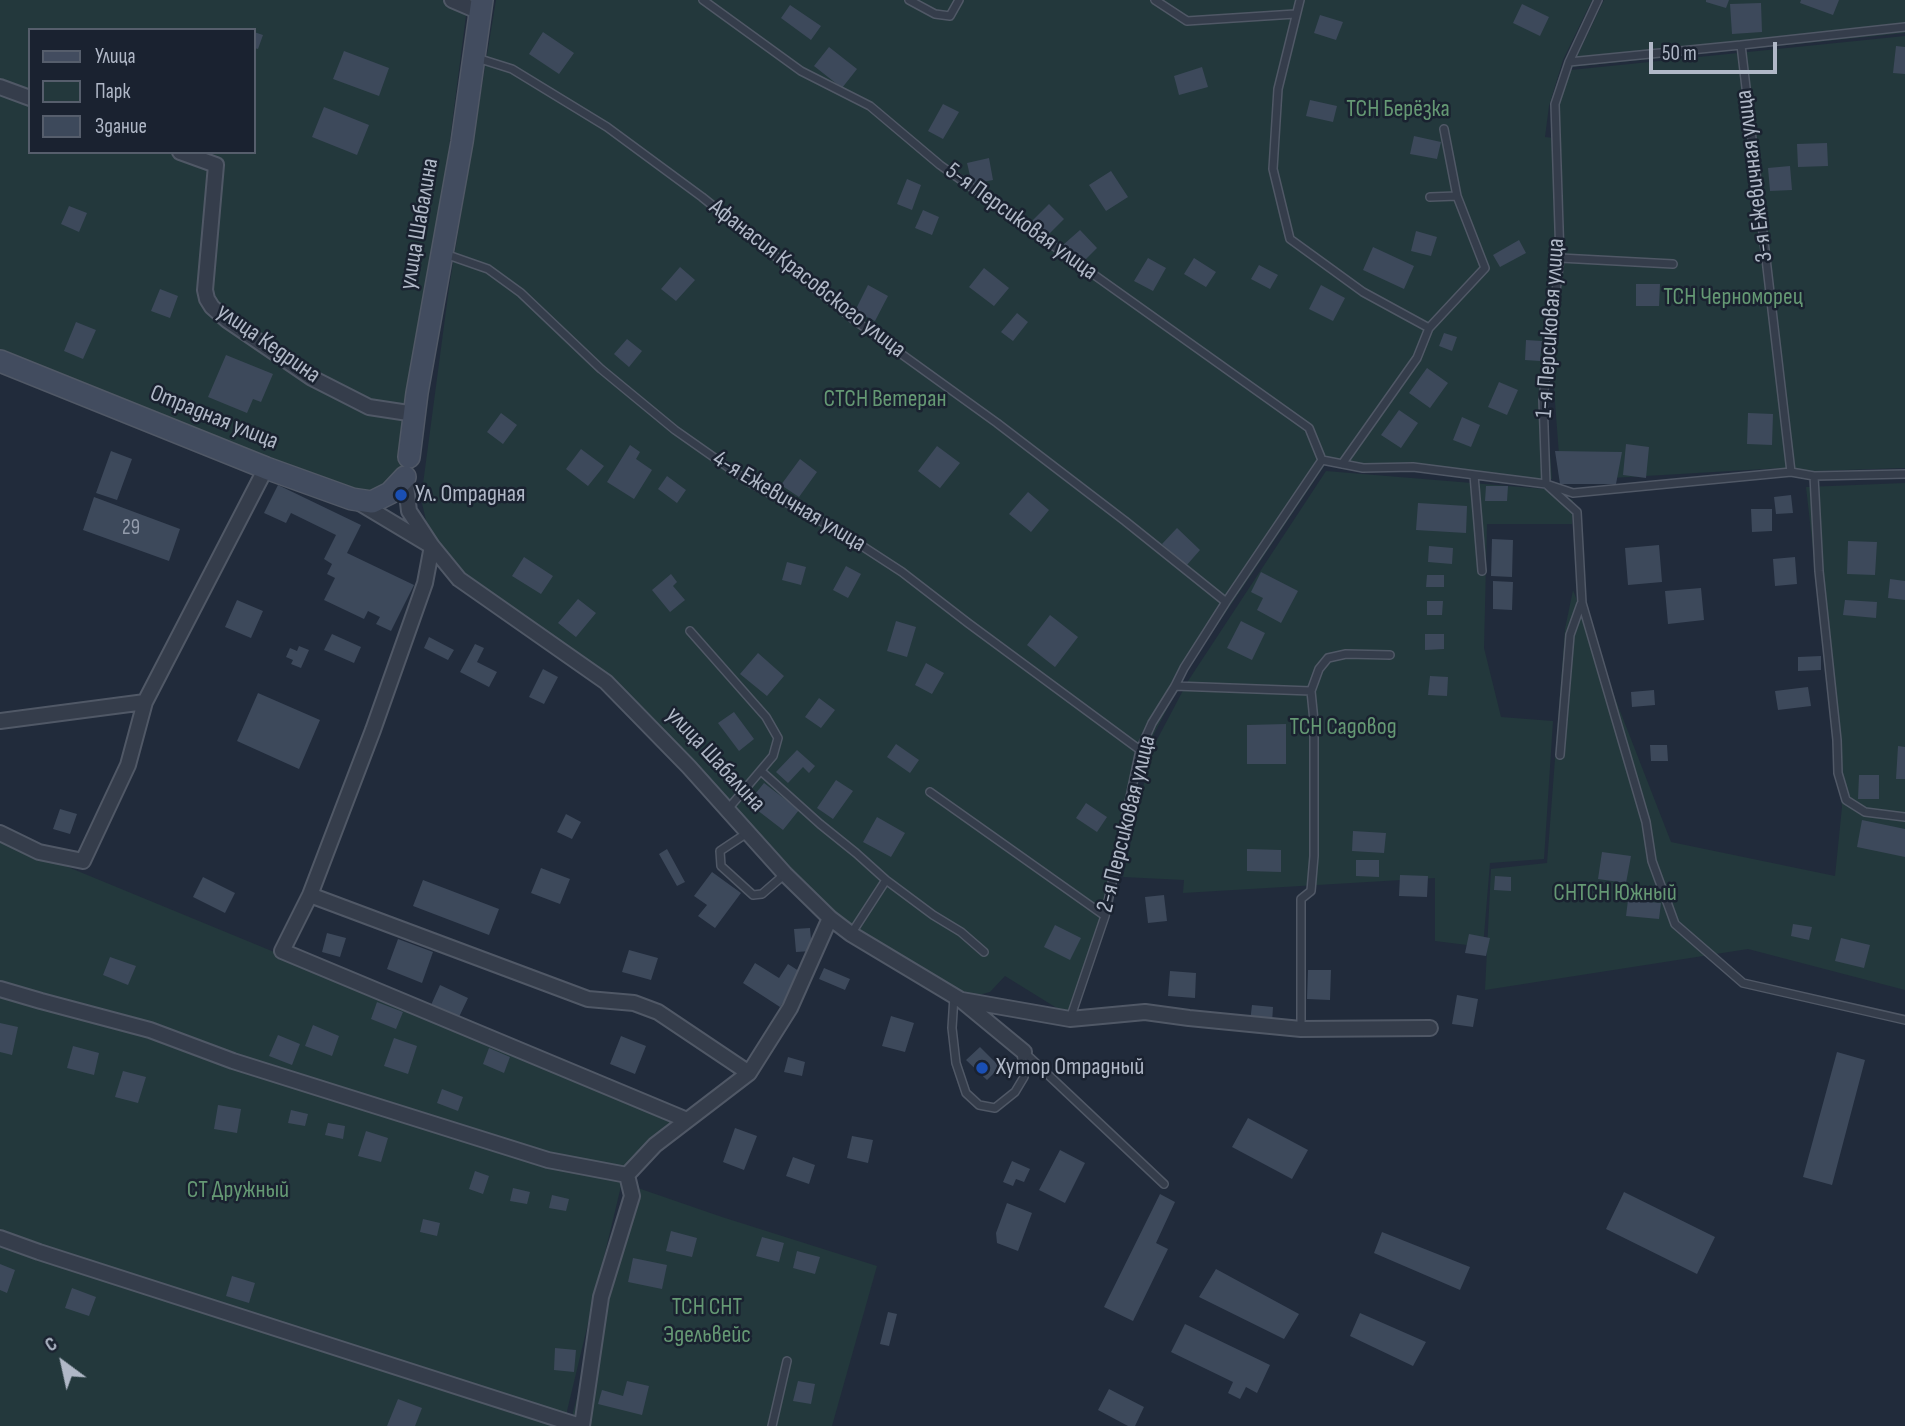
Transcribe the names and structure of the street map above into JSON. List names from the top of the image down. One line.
{"streets":{"main road":["улица Шабалина","Отрадная улица"],"street":["улица Кедрина"],"lane":["3-я Ежевичная улица","5-я Персиковая улица","Афанасия Красовского улица","1-я Персиковая улица","4-я Ежевичная улица","2-я Персиковая улица"]},"crossings":[["5-я Персиковая улица","2-я Персиковая улица"],["улица Шабалина","Афанасия Красовского улица"],["улица Шабалина","улица Кедрина"],["улица Шабалина","Отрадная улица"],["улица Шабалина","4-я Ежевичная улица"],["Афанасия Красовского улица","2-я Персиковая улица"],["4-я Ежевичная улица","2-я Персиковая улица"]],"parks":["ТСН Берёзка","ТСН Черноморец","СТСН Ветеран","ТСН Садовод","СНТСН Южный","СТ Дружный","ТСН СНТ Эдельвейс"],"places":["Ул. Отрадная","Хутор Отрадный"],"house_numbers":["29"],"legend":["Улица","Парк","Здание"],"scale_bar":"50 m","north":"top left"}
